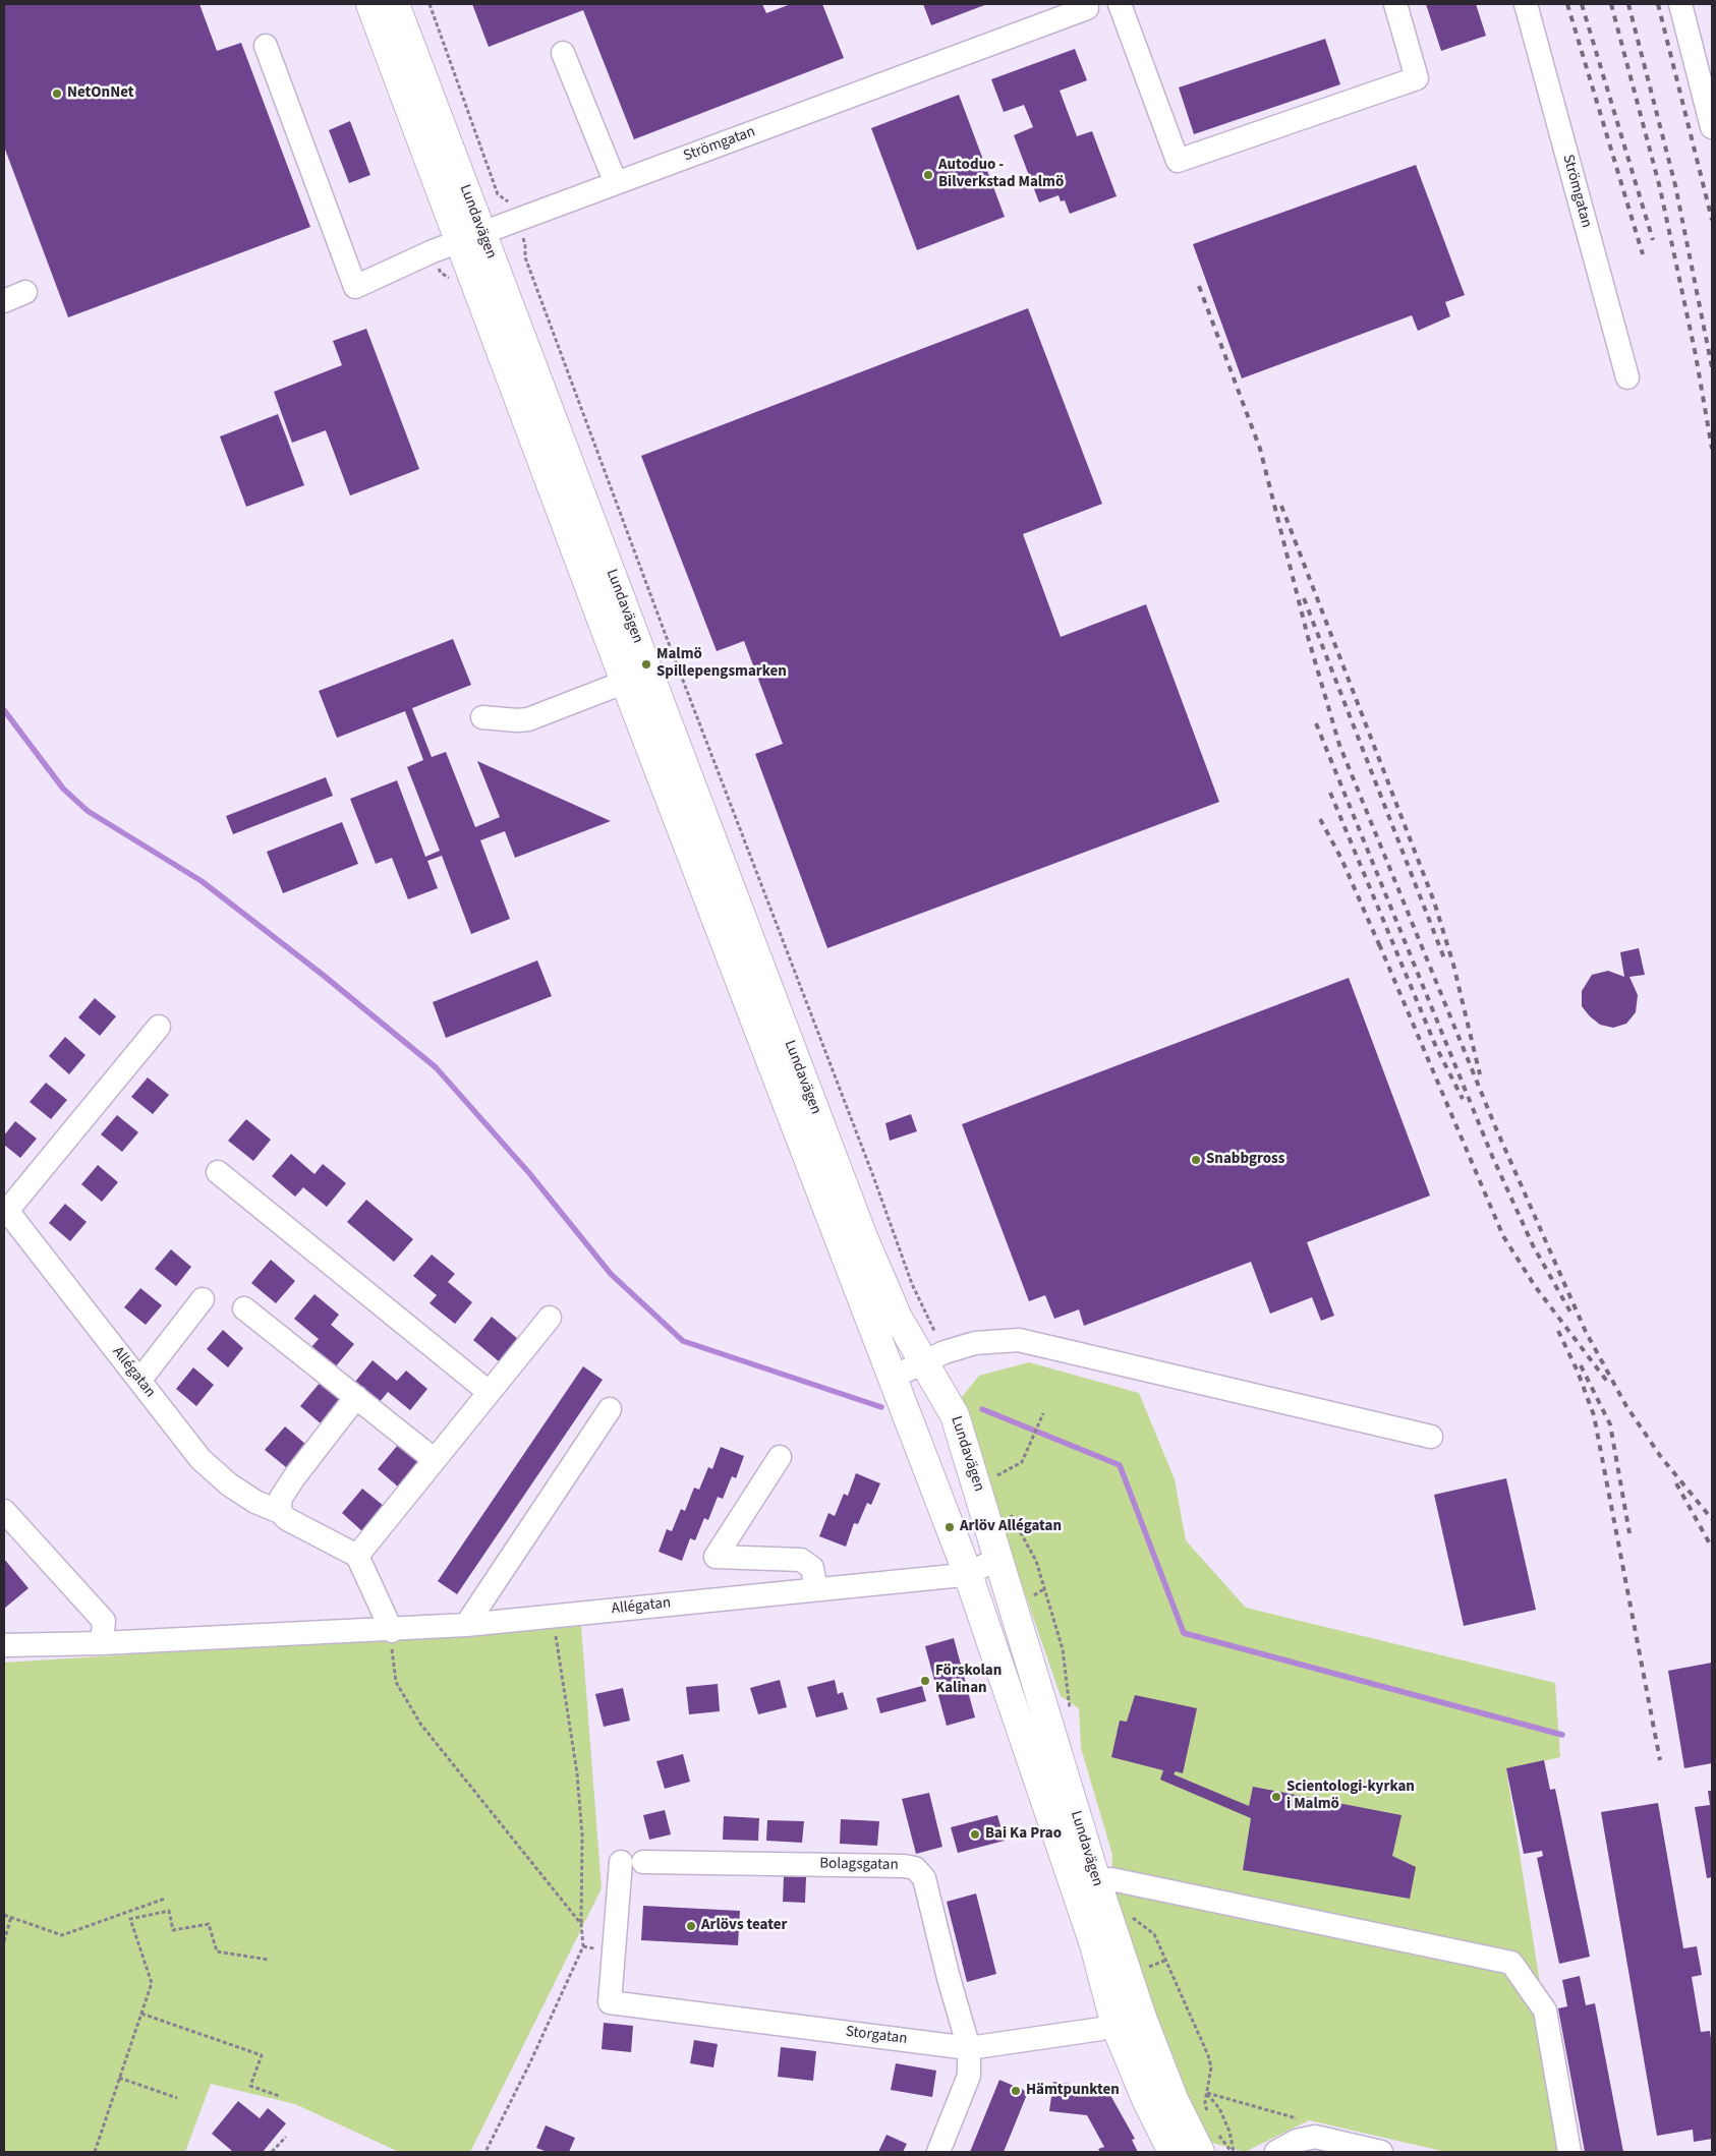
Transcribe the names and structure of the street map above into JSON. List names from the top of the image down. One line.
{"streets":{"main road":["Lundavägen"],"street":["Strömgatan","Allégatan","Bolagsgatan","Storgatan"]},"crossings":[["Strömgatan","Lundavägen"],["Lundavägen","Allégatan"],["Lundavägen","Storgatan"],["Bolagsgatan","Storgatan"]],"places":["NetOnNet","Autoduo - Bilverkstad Malmö","Malmö Spillepengsmarken","Snabbgross","Arlöv Allégatan","Förskolan Kalinan","Scientologi-kyrkan i Malmö","Bai Ka Prao","Arlövs teater","Hämtpunkten"]}
